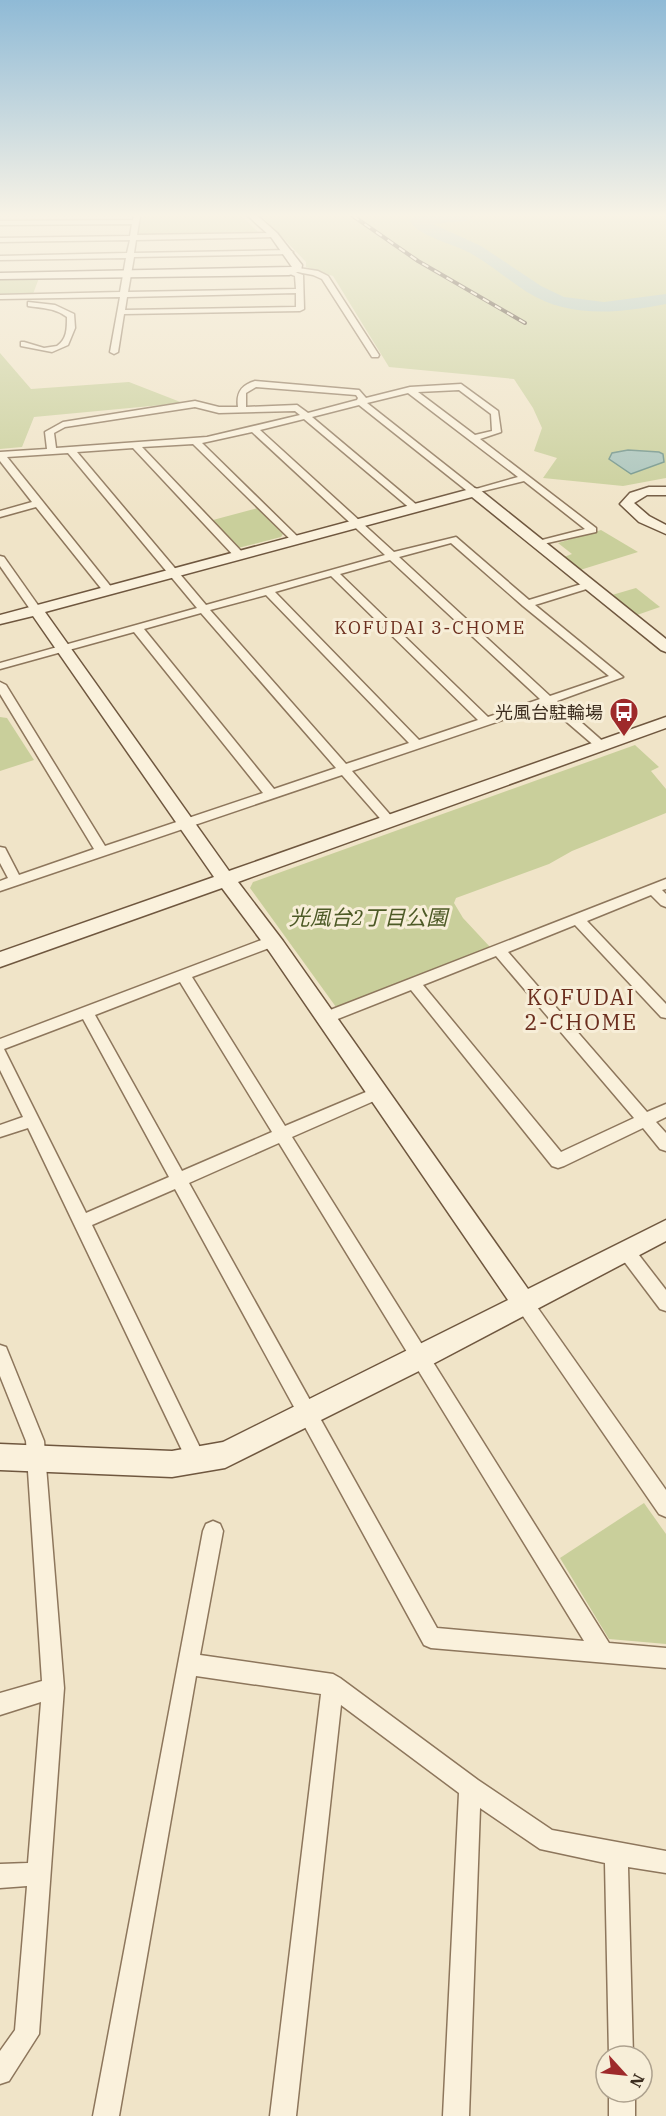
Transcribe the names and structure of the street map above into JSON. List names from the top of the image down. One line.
{"districts":["KOFUDAI 3-CHOME","KOFUDAI 2-CHOME"],"parks":["光風台2丁目公園"],"places":{"bus stop":["光風台駐輪場"]},"north":"bottom right"}
